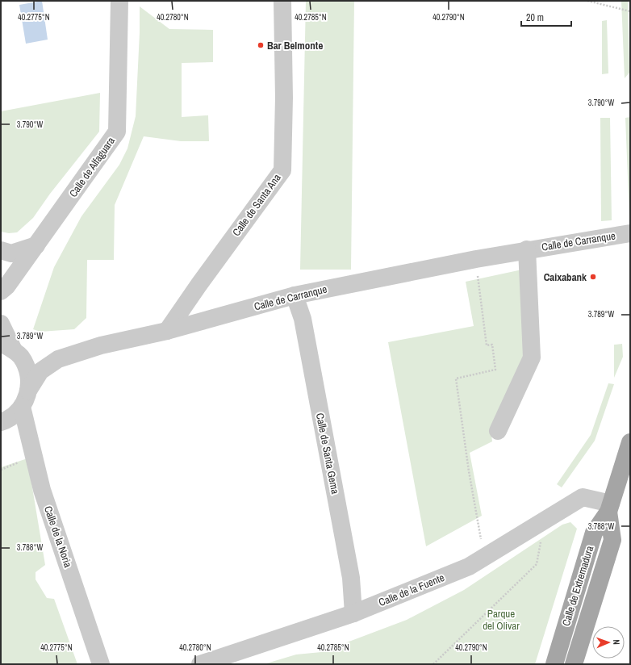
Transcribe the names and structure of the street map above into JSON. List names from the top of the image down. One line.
{"streets":{"main road":["Calle de Extremadura"],"street":["Calle de Alfaguara","Calle de Santa Ana","Calle de Carranque","Calle de Santa Gema","Calle de la Noria","Calle de la Fuente"]},"crossings":[["Calle de Santa Ana","Calle de Carranque"],["Calle de Carranque","Calle de Santa Gema"],["Calle de Santa Gema","Calle de la Fuente"],["Calle de Extremadura","Calle de la Fuente"]],"parks":["Parque del Olivar"],"places":["Bar Belmonte","Caixabank"],"scale_bar":"20 m","north":"right","coordinates":["40.2775°N","40.2780°N","40.2785°N","40.2790°N","3.790°W","3.789°W","3.788°W"]}
